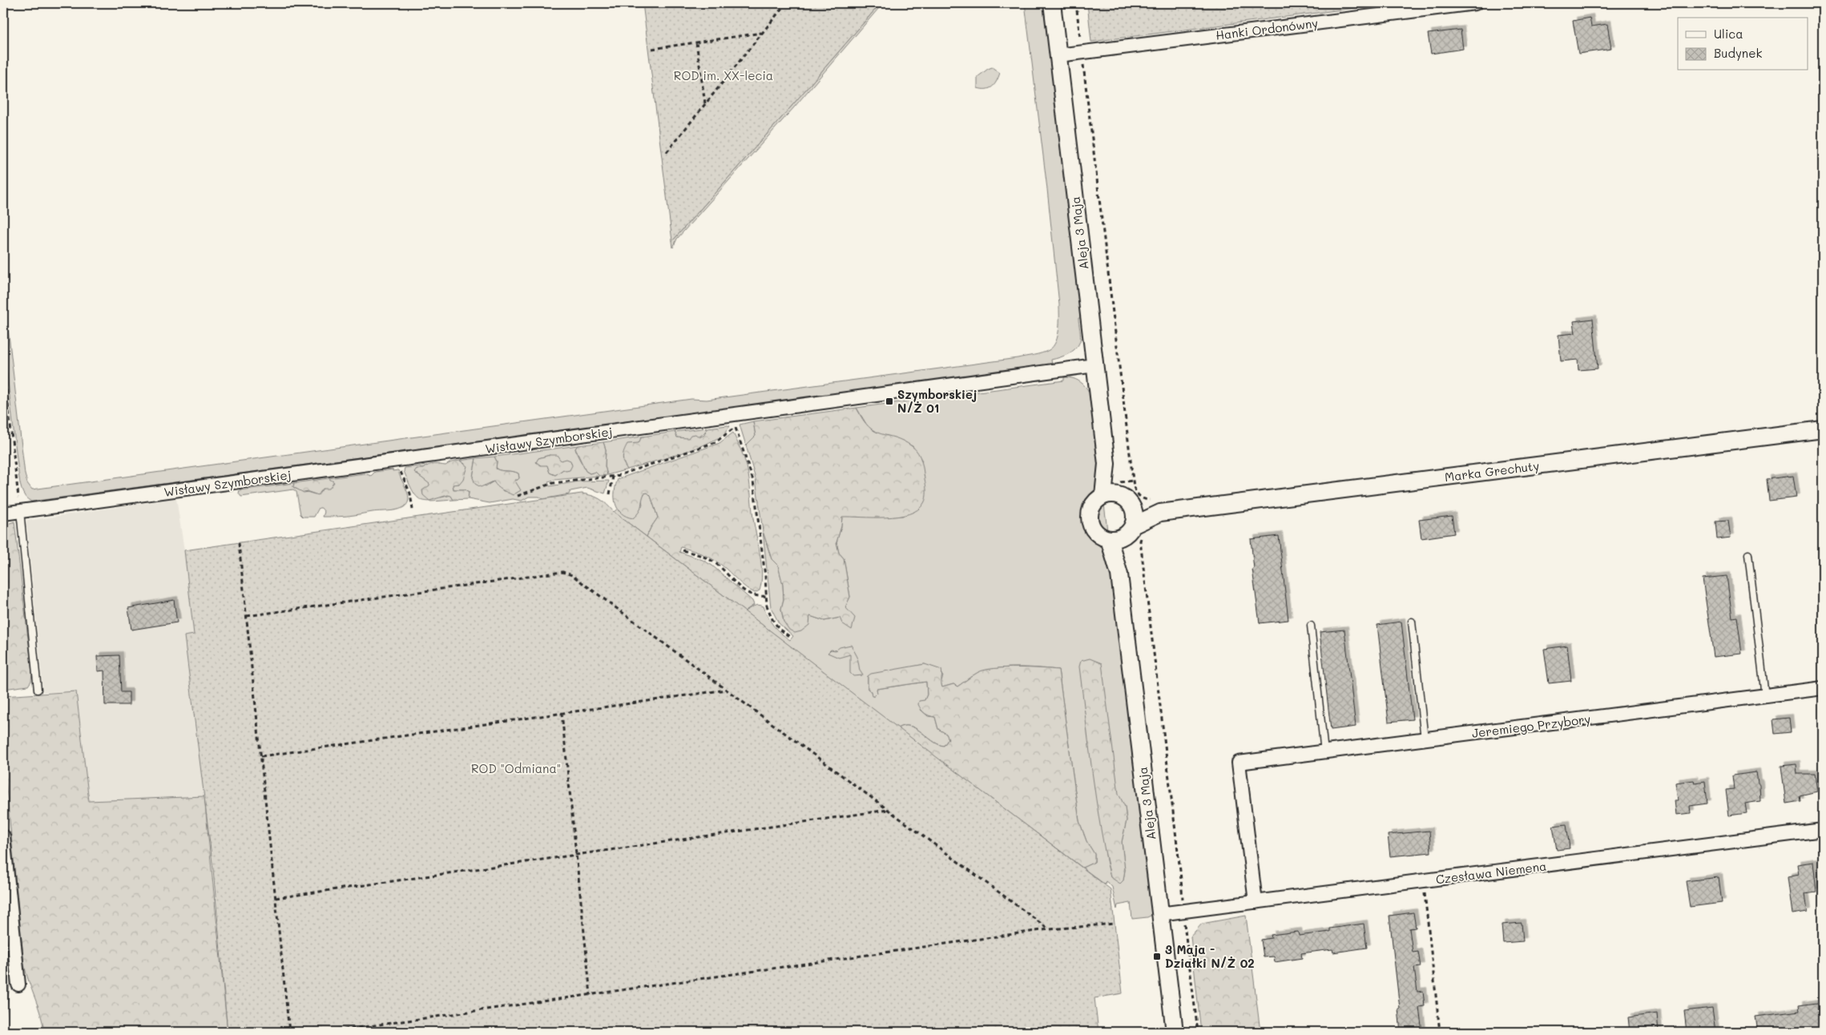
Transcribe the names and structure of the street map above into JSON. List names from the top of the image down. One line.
{"streets":{"street":["Hanki Ordonówny","Aleja 3 Maja","Wisławy Szymborskiej","Marka Grechuty","Jeremiego Przybory","Czesława Niemena"]},"crossings":[["Hanki Ordonówny","Aleja 3 Maja"],["Aleja 3 Maja","Wisławy Szymborskiej"],["Aleja 3 Maja","Marka Grechuty"],["Aleja 3 Maja","Czesława Niemena"],["Jeremiego Przybory","Czesława Niemena"]],"parks":["ROD im. XX-lecia","ROD \"Odmiana\""],"places":{"transit":["Szymborskiej N/Ż 01","3 Maja - Działki N/Ż 02"]},"legend":["Ulica","Budynek"]}
